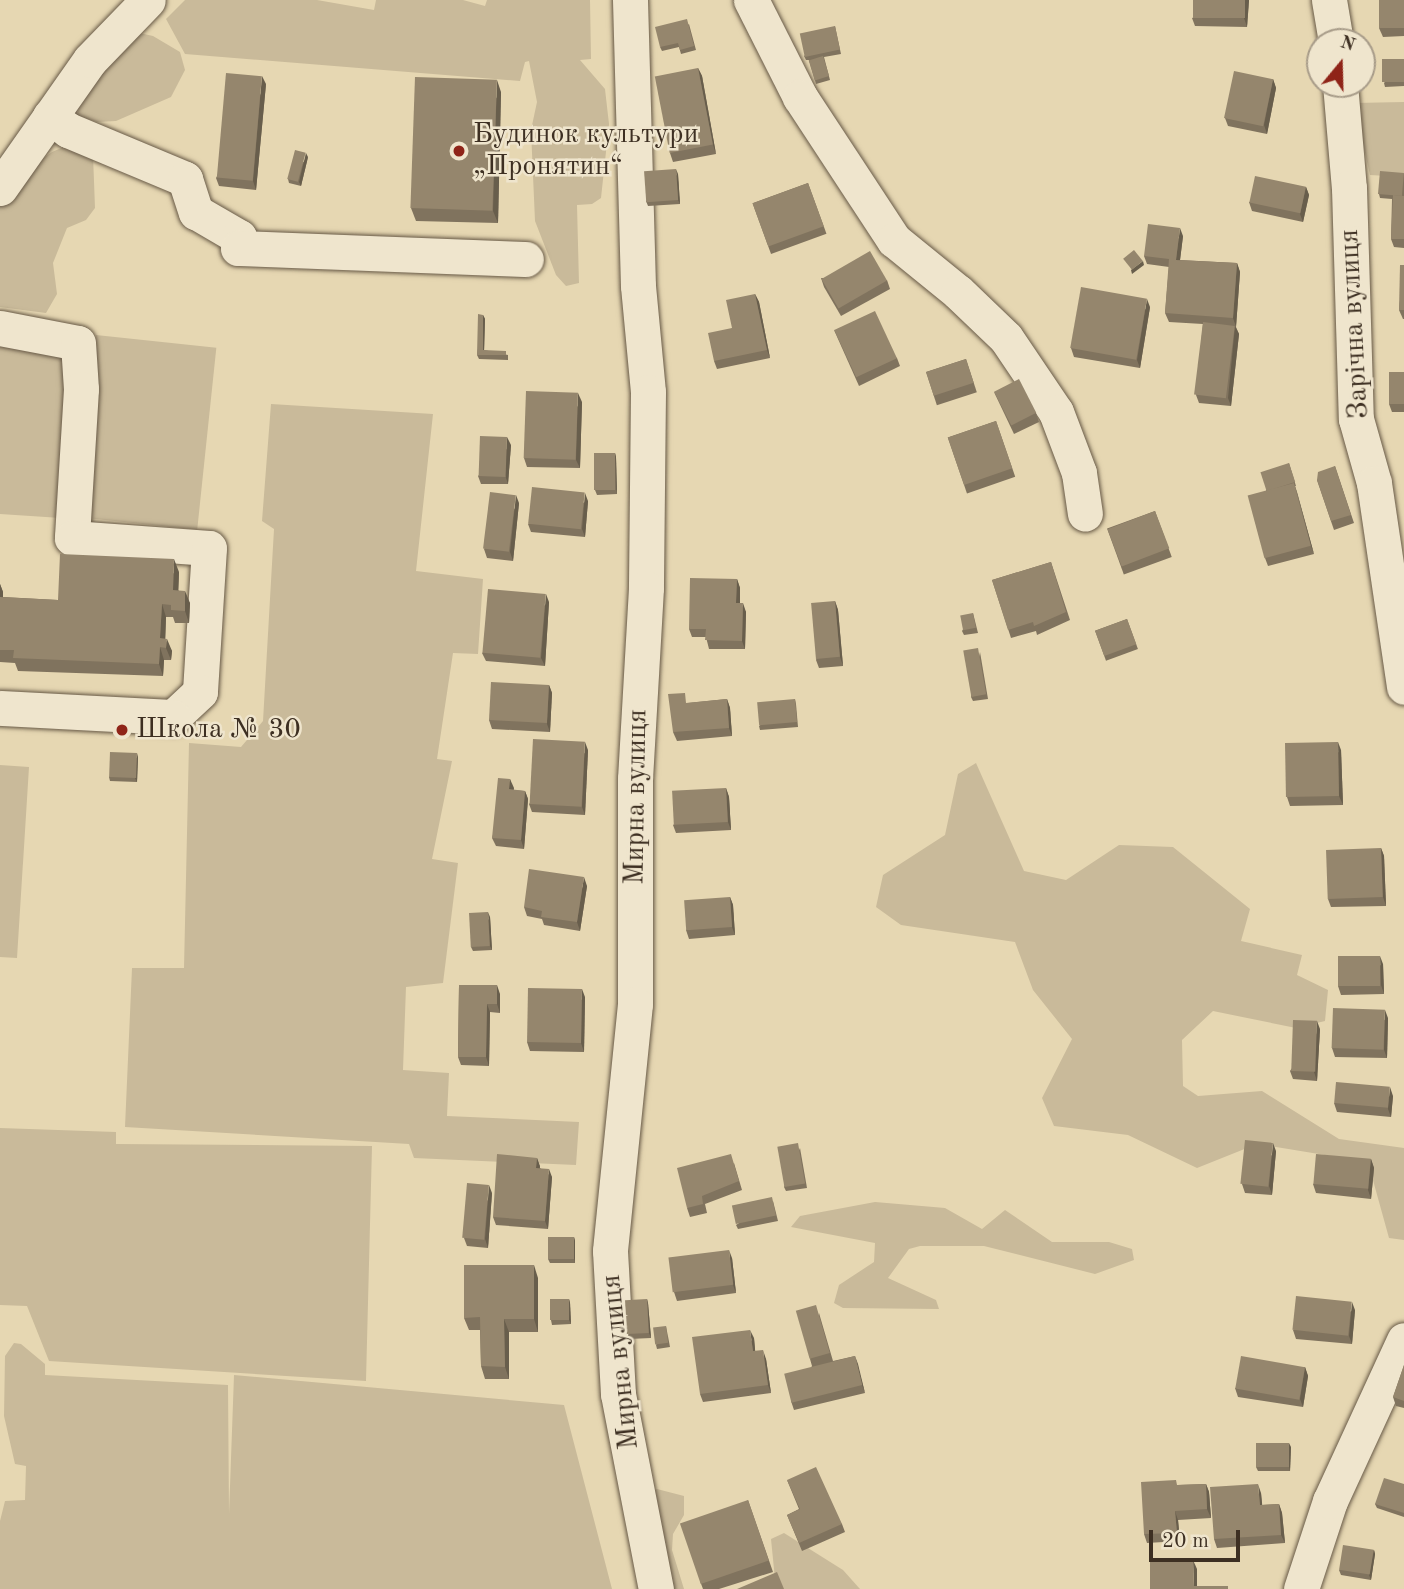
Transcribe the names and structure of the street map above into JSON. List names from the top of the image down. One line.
{"streets":{"street":["Зарічна вулиця","Мирна вулиця"]},"places":["Будинок культури „Пронятин“","Школа № 30"],"scale_bar":"20 m","north":"top"}
